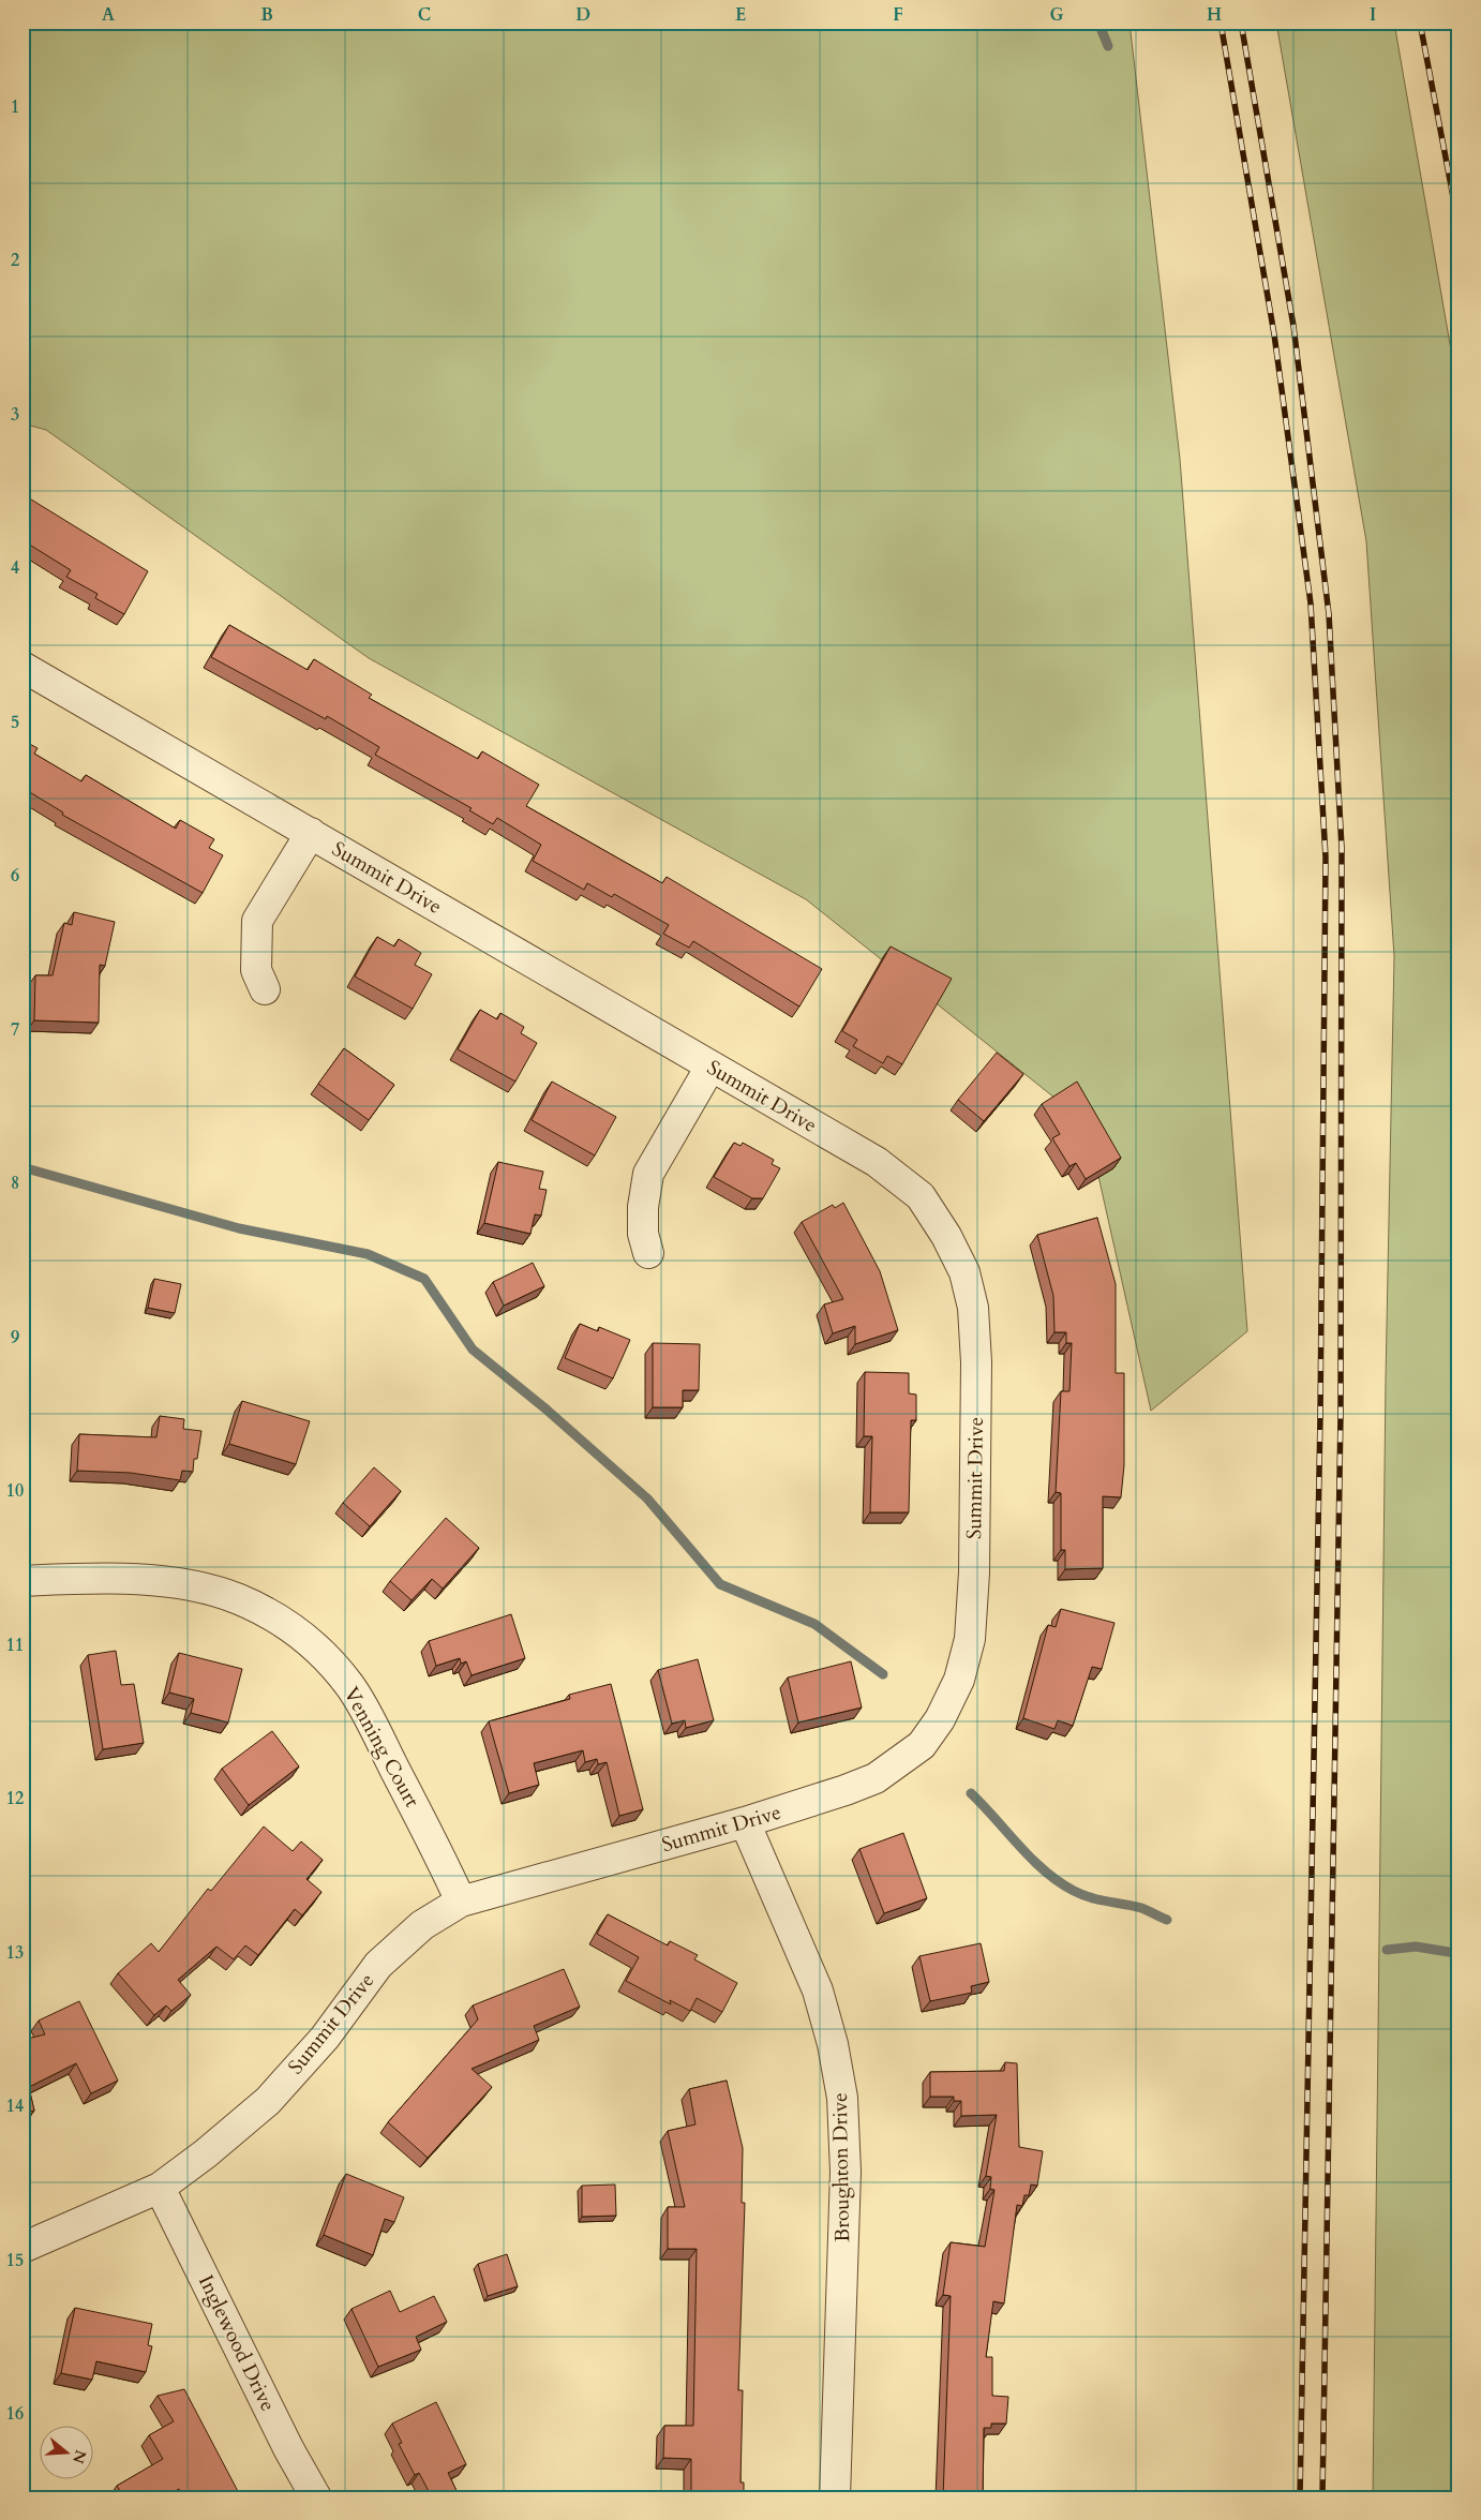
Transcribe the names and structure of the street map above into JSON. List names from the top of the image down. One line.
{"streets":{"street":["Summit Drive","Venning Court","Broughton Drive","Inglewood Drive"]},"crossings":[["Summit Drive","Venning Court"],["Summit Drive","Broughton Drive"],["Summit Drive","Inglewood Drive"]],"north":"right","grid":{"columns":["A","B","C","D","E","F","G","H","I"],"rows":["1","2","3","4","5","6","7","8","9","10","11","12","13","14","15","16"]}}
